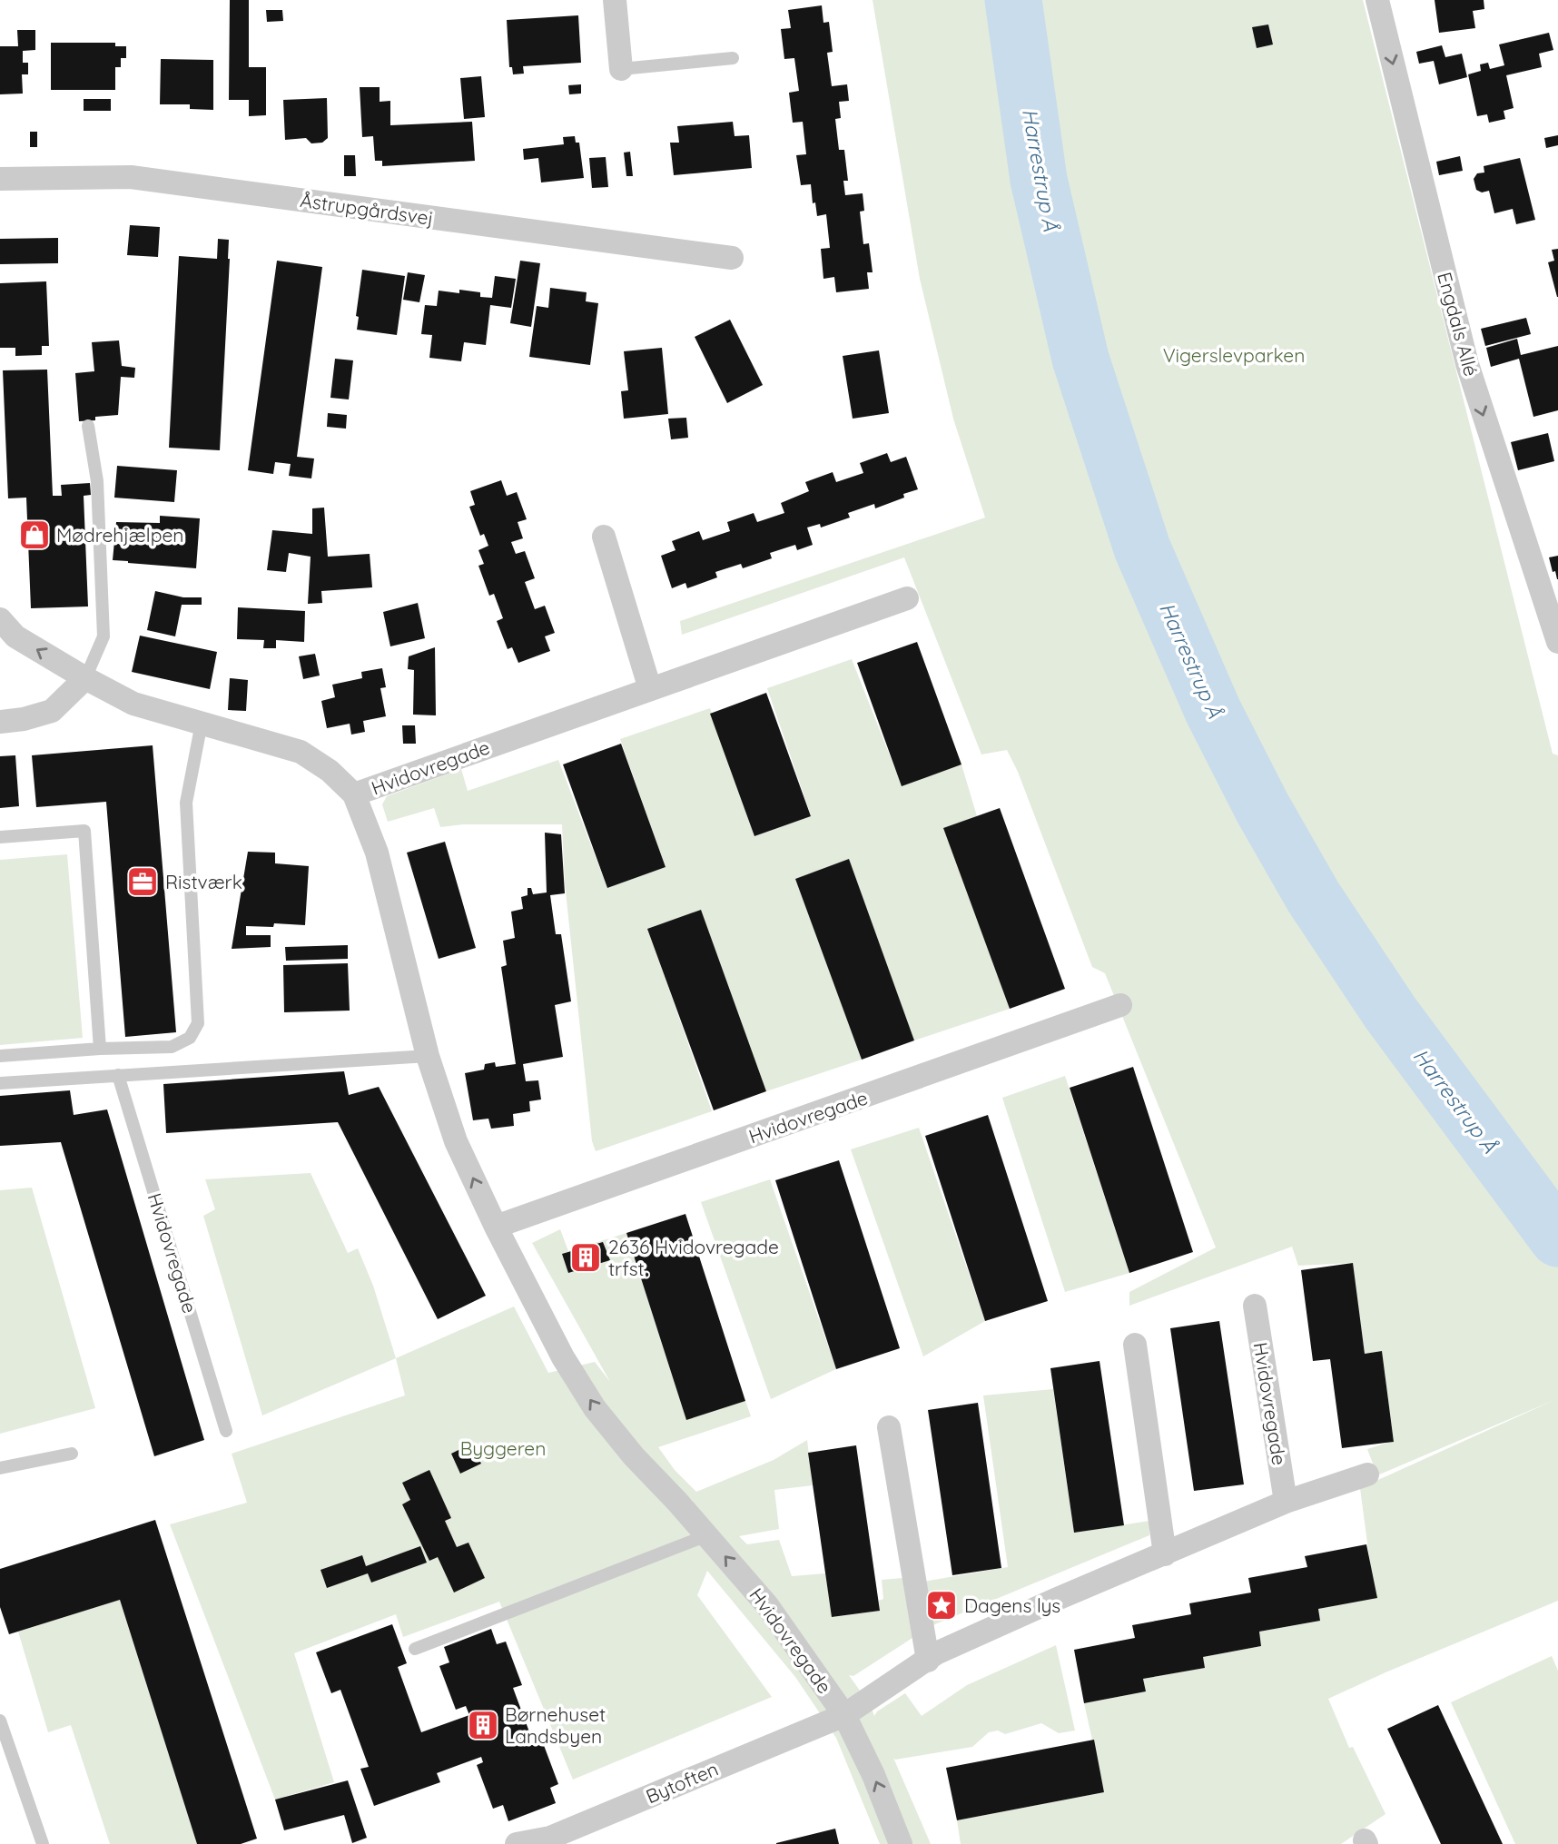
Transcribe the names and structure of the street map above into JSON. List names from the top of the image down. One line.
{"streets":{"street":["Åstrupgårdsvej","Engdals Allé","Hvidovregade","Bytoften"]},"crossings":[["Hvidovregade","Bytoften"]],"one_way":["Engdals Allé"],"water":["Harrestrup Å"],"parks":["Vigerslevparken","Byggeren"],"places":{"shop":["Mødrehjælpen"],"office":["Ristværk"],"building":["2636 Hvidovregade trfst.","Børnehuset Landsbyen"],"place":["Dagens lys"]}}
